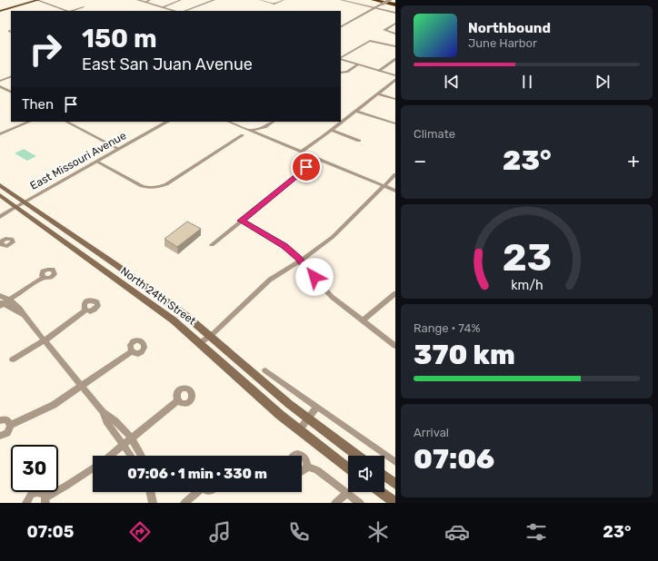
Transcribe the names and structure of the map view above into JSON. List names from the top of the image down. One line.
{"streets":{"main road":["North 24th Street"],"street":["East Missouri Avenue"]},"crossings":[["East Missouri Avenue","North 24th Street"]],"page":{"turn":["150 m","East San Juan Avenue"],"song":["Northbound","June Harbor"],"then":"Then","tile":["Climate",["Range · 74%","370 km"],["Arrival","07:06"]],"heat":["−","23°","+"],"limit":"30","trip":"07:06 · 1 min · 330 m","tabs":["07:05","23°"],"gauge":["23","km/h"]}}
